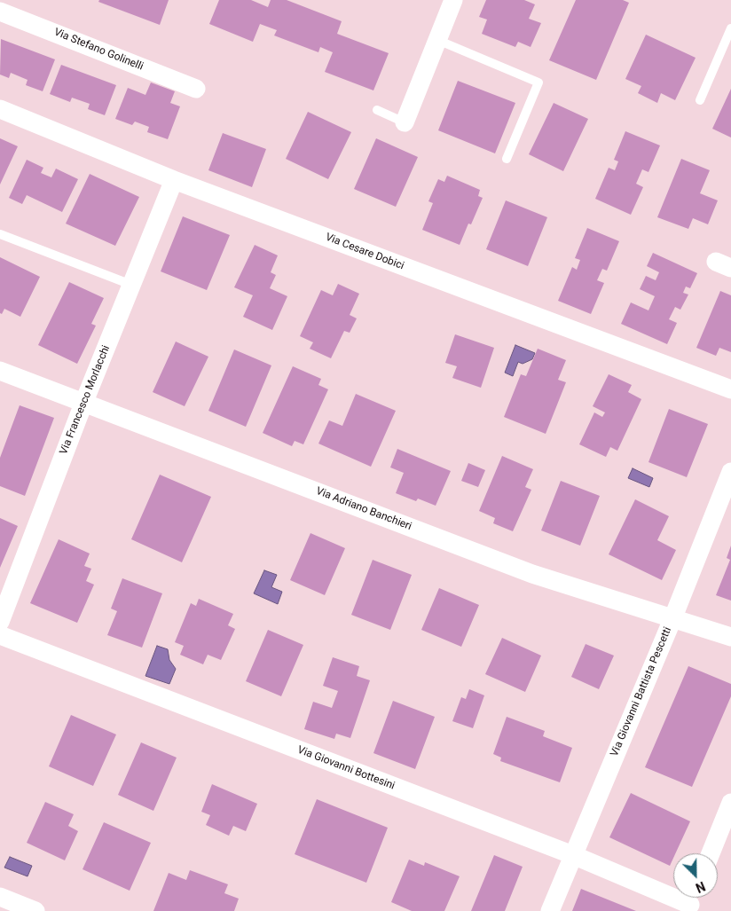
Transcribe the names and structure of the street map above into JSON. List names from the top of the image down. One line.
{"streets":{"street":["Via Stefano Golinelli","Via Cesare Dobici","Via Francesco Morlacchi","Via Adriano Banchieri","Via Giovanni Battista Pescetti","Via Giovanni Bottesini"]},"crossings":[["Via Cesare Dobici","Via Francesco Morlacchi"],["Via Francesco Morlacchi","Via Adriano Banchieri"],["Via Adriano Banchieri","Via Giovanni Battista Pescetti"],["Via Giovanni Battista Pescetti","Via Giovanni Bottesini"]],"north":"bottom right"}
